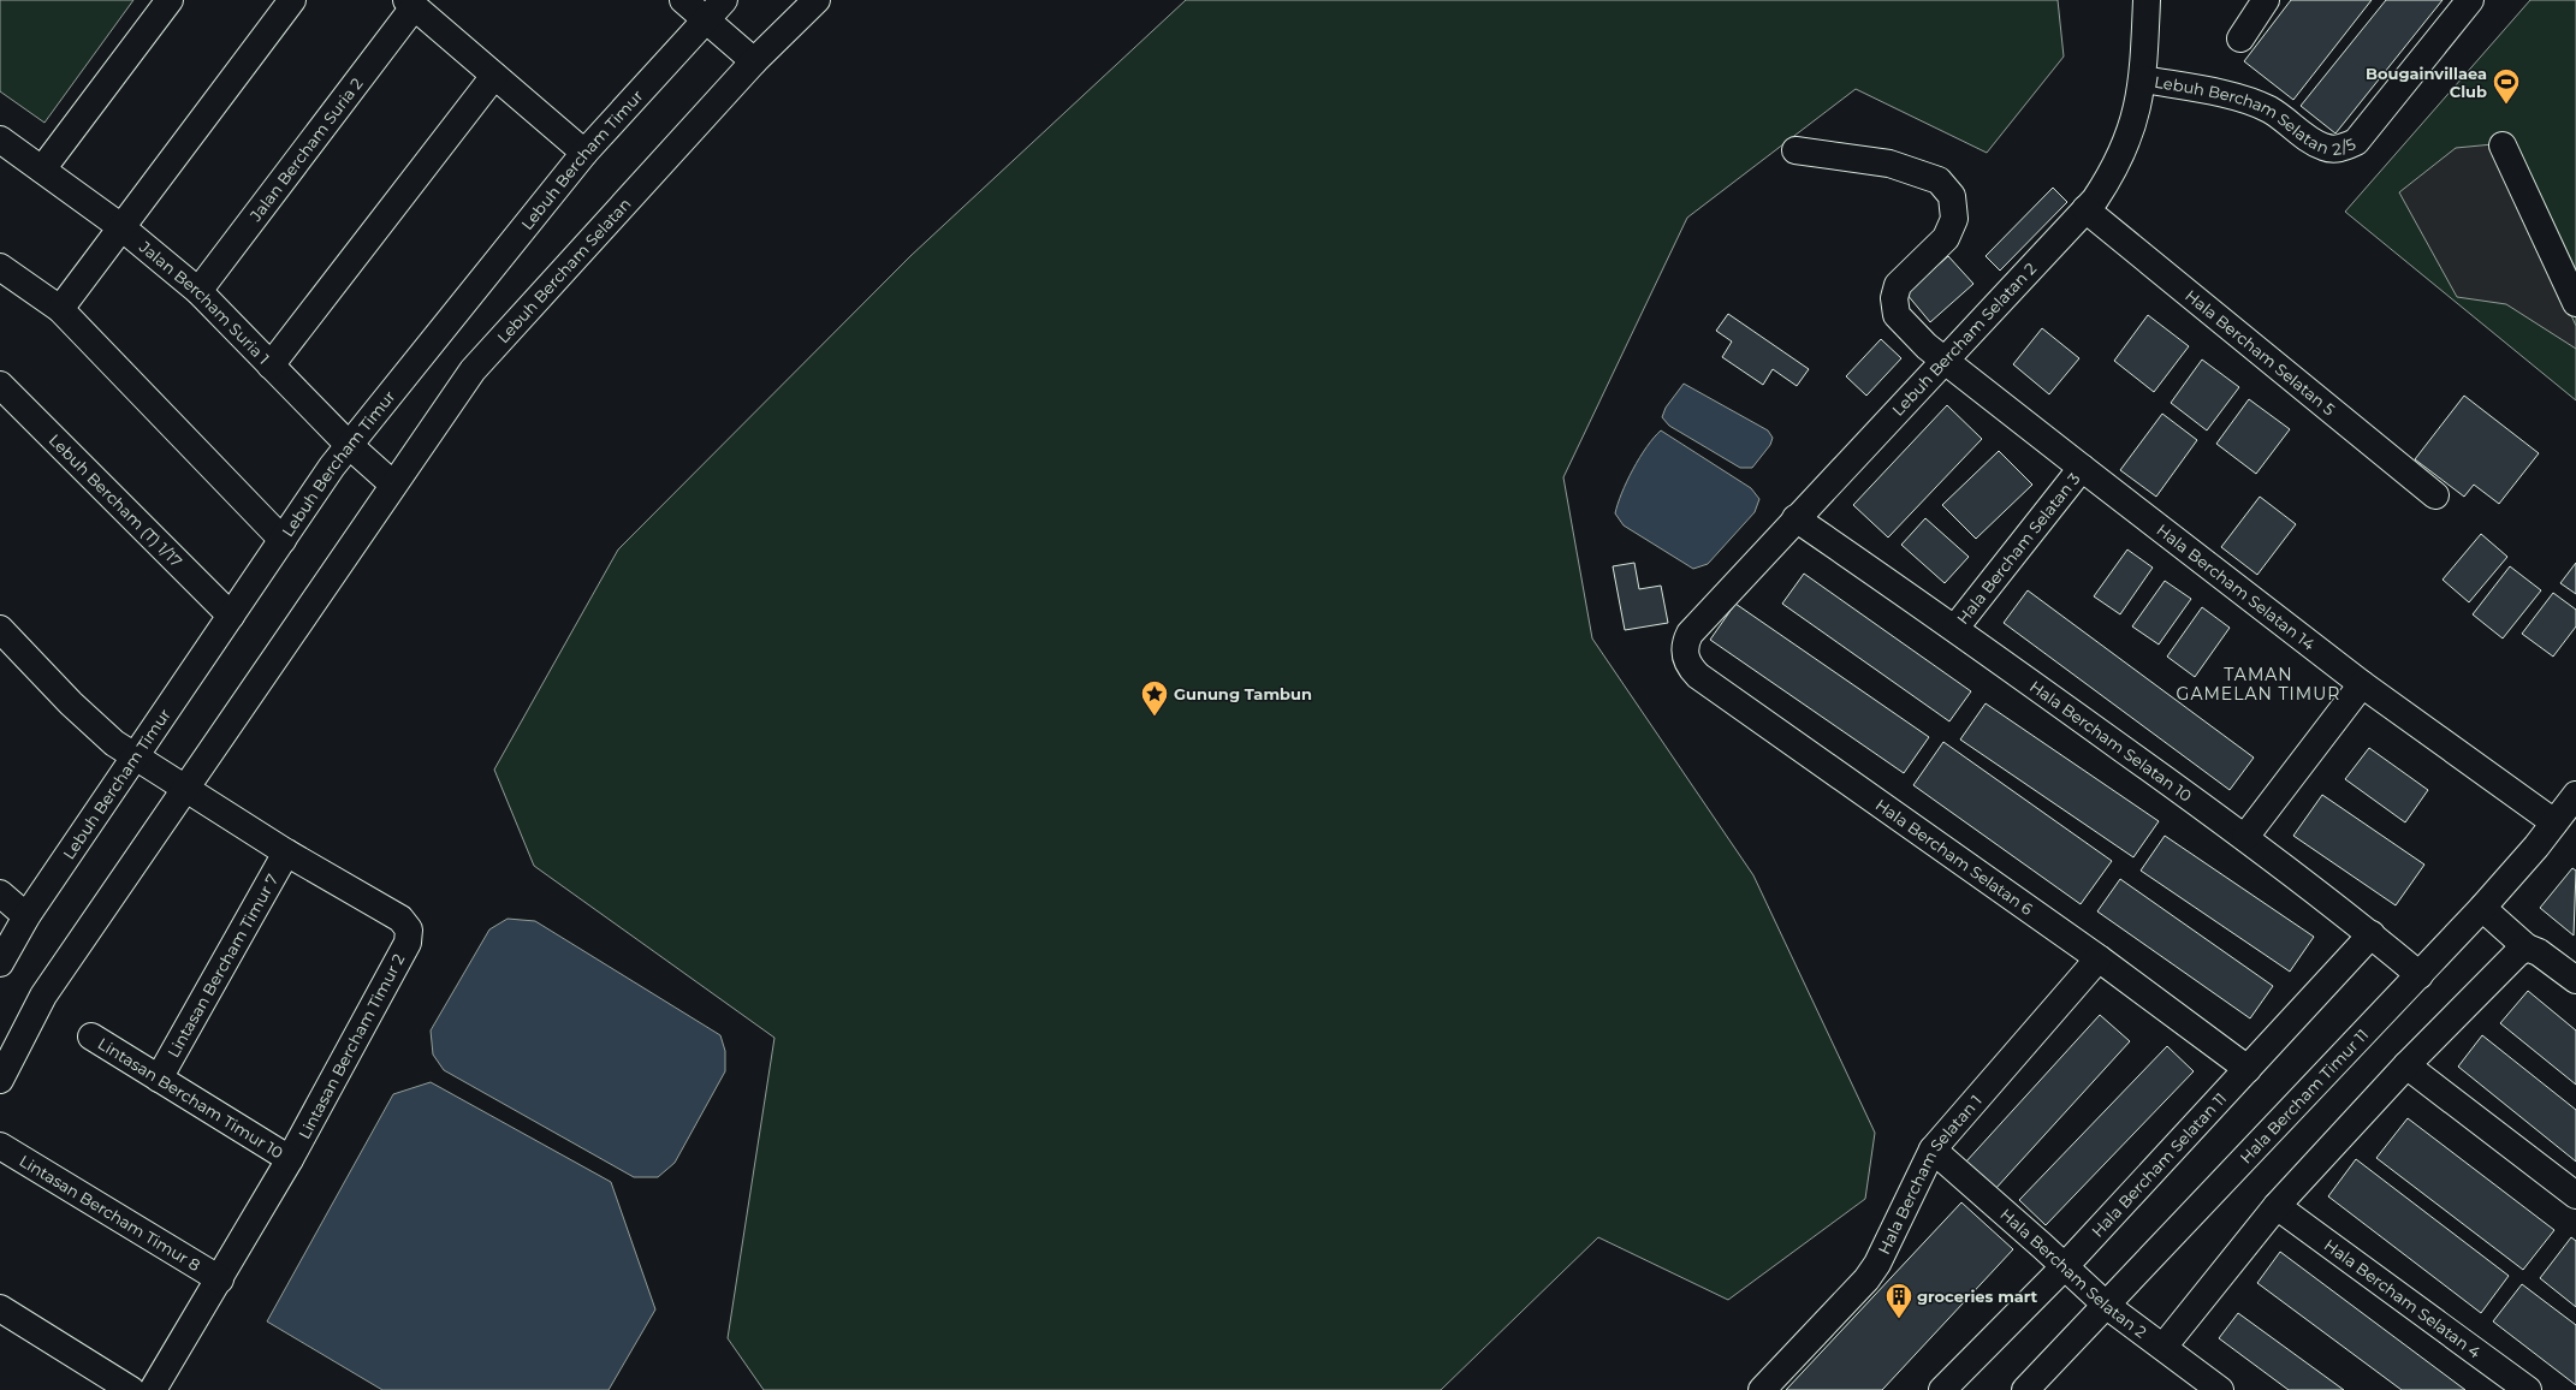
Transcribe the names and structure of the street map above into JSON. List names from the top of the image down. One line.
{"streets":{"street":["Lebuh Bercham Selatan 2/5","Jalan Bercham Suria 2","Lebuh Bercham Timur","Lebuh Bercham Selatan","Jalan Bercham Suria 1","Lebuh Bercham Selatan 2","Hala Bercham Selatan 5","Lebuh Bercham (T) 1/17","Hala Bercham Selatan 3","Hala Bercham Selatan 14","Hala Bercham Selatan 10","Hala Bercham Selatan 6","Lintasan Bercham Timur 7","Lintasan Bercham Timur 2","Hala Bercham Timur 11","Lintasan Bercham Timur 10","Hala Bercham Selatan 11","Hala Bercham Selatan 1","Lintasan Bercham Timur 8","Hala Bercham Selatan 2","Hala Bercham Selatan 4"]},"crossings":[["Lebuh Bercham Selatan 2/5","Lebuh Bercham Selatan 2"],["Jalan Bercham Suria 2","Jalan Bercham Suria 1"],["Lebuh Bercham Timur","Jalan Bercham Suria 1"],["Lebuh Bercham Timur","Lebuh Bercham (T) 1/17"],["Lebuh Bercham Timur","Lintasan Bercham Timur 2"],["Lebuh Bercham Selatan","Jalan Bercham Suria 1"],["Lebuh Bercham Selatan","Lintasan Bercham Timur 2"],["Lebuh Bercham Selatan 2","Hala Bercham Selatan 5"],["Lebuh Bercham Selatan 2","Hala Bercham Selatan 14"],["Lebuh Bercham Selatan 2","Hala Bercham Selatan 10"],["Lebuh Bercham Selatan 2","Hala Bercham Selatan 6"],["Hala Bercham Selatan 3","Hala Bercham Selatan 14"],["Hala Bercham Selatan 3","Hala Bercham Selatan 10"],["Hala Bercham Selatan 14","Hala Bercham Timur 11"],["Hala Bercham Selatan 10","Hala Bercham Timur 11"],["Hala Bercham Selatan 10","Hala Bercham Selatan 11"],["Hala Bercham Selatan 6","Hala Bercham Selatan 11"],["Hala Bercham Selatan 6","Hala Bercham Selatan 1"],["Lintasan Bercham Timur 7","Lintasan Bercham Timur 2"],["Lintasan Bercham Timur 7","Lintasan Bercham Timur 10"],["Lintasan Bercham Timur 2","Lintasan Bercham Timur 10"],["Lintasan Bercham Timur 2","Lintasan Bercham Timur 8"],["Hala Bercham Timur 11","Hala Bercham Selatan 2"],["Hala Bercham Selatan 11","Hala Bercham Selatan 2"],["Hala Bercham Selatan 1","Hala Bercham Selatan 2"]],"districts":["TAMAN GAMELAN TIMUR"],"places":{"sports":["Bougainvillaea Club"],"place":["Gunung Tambun"],"building":["groceries mart"]}}
